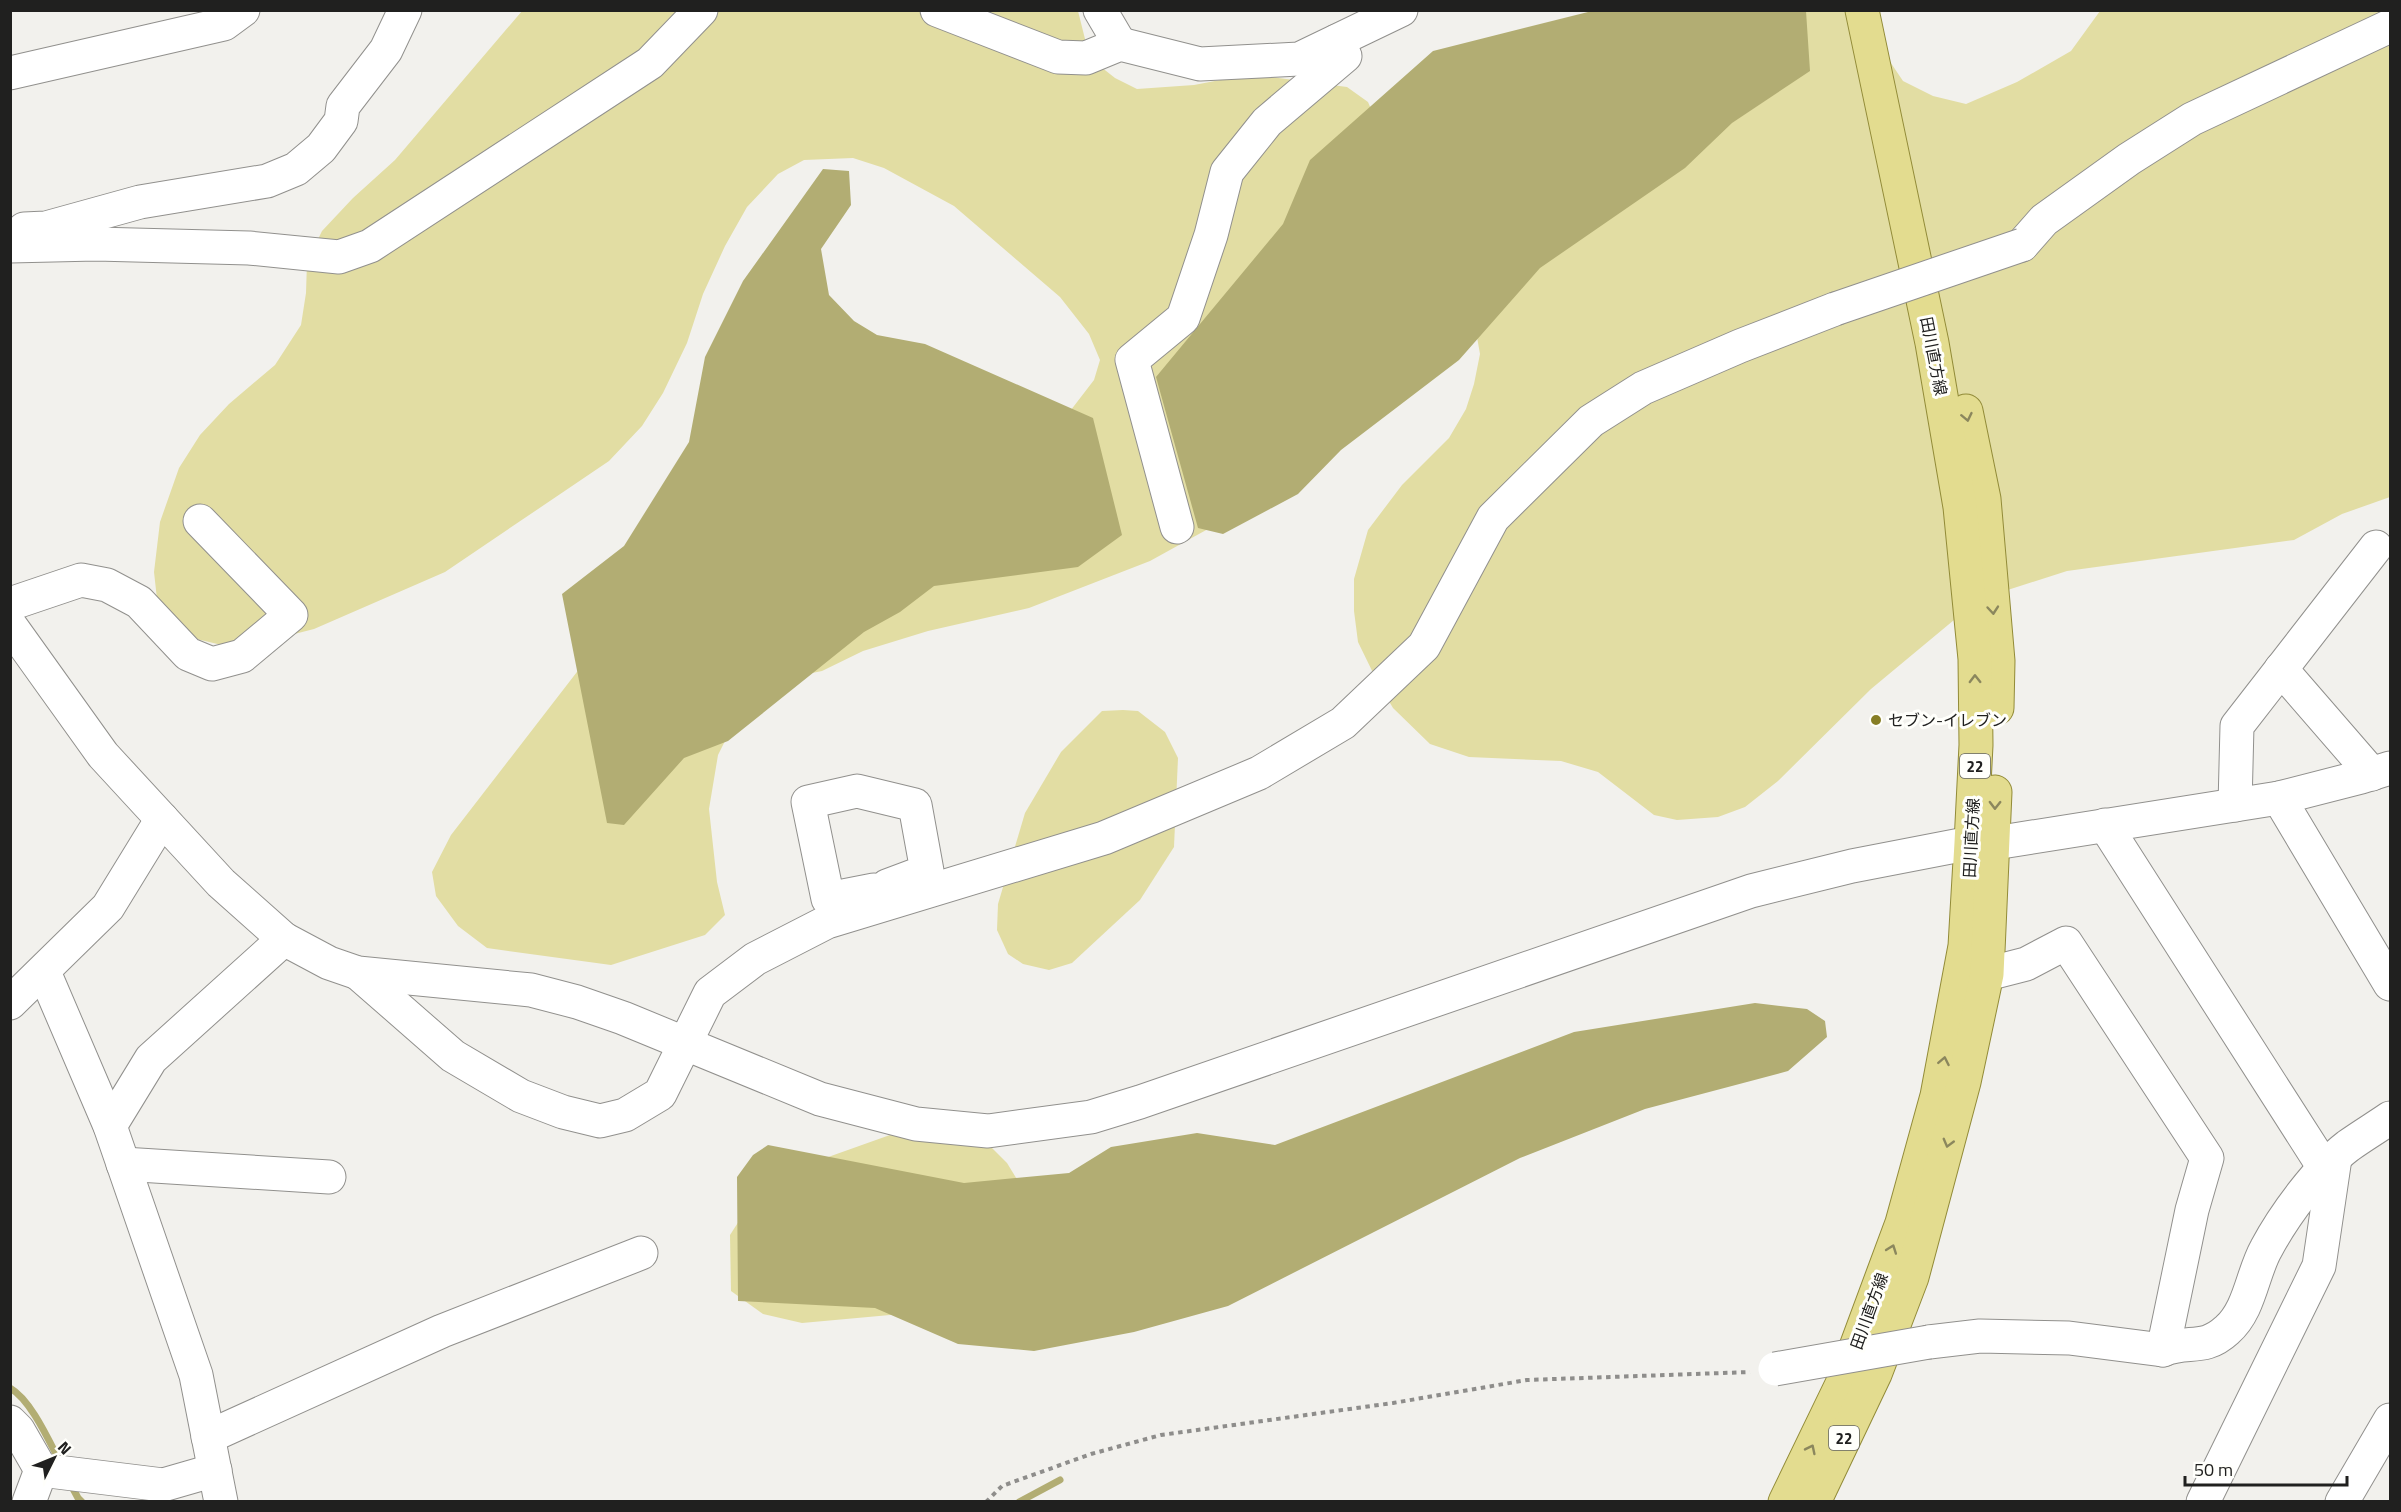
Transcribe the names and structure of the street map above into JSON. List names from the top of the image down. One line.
{"streets":{"main road":["田川直方線","22"]},"places":["セブン-イレブン"],"scale_bar":"50 m","north":"top right"}
